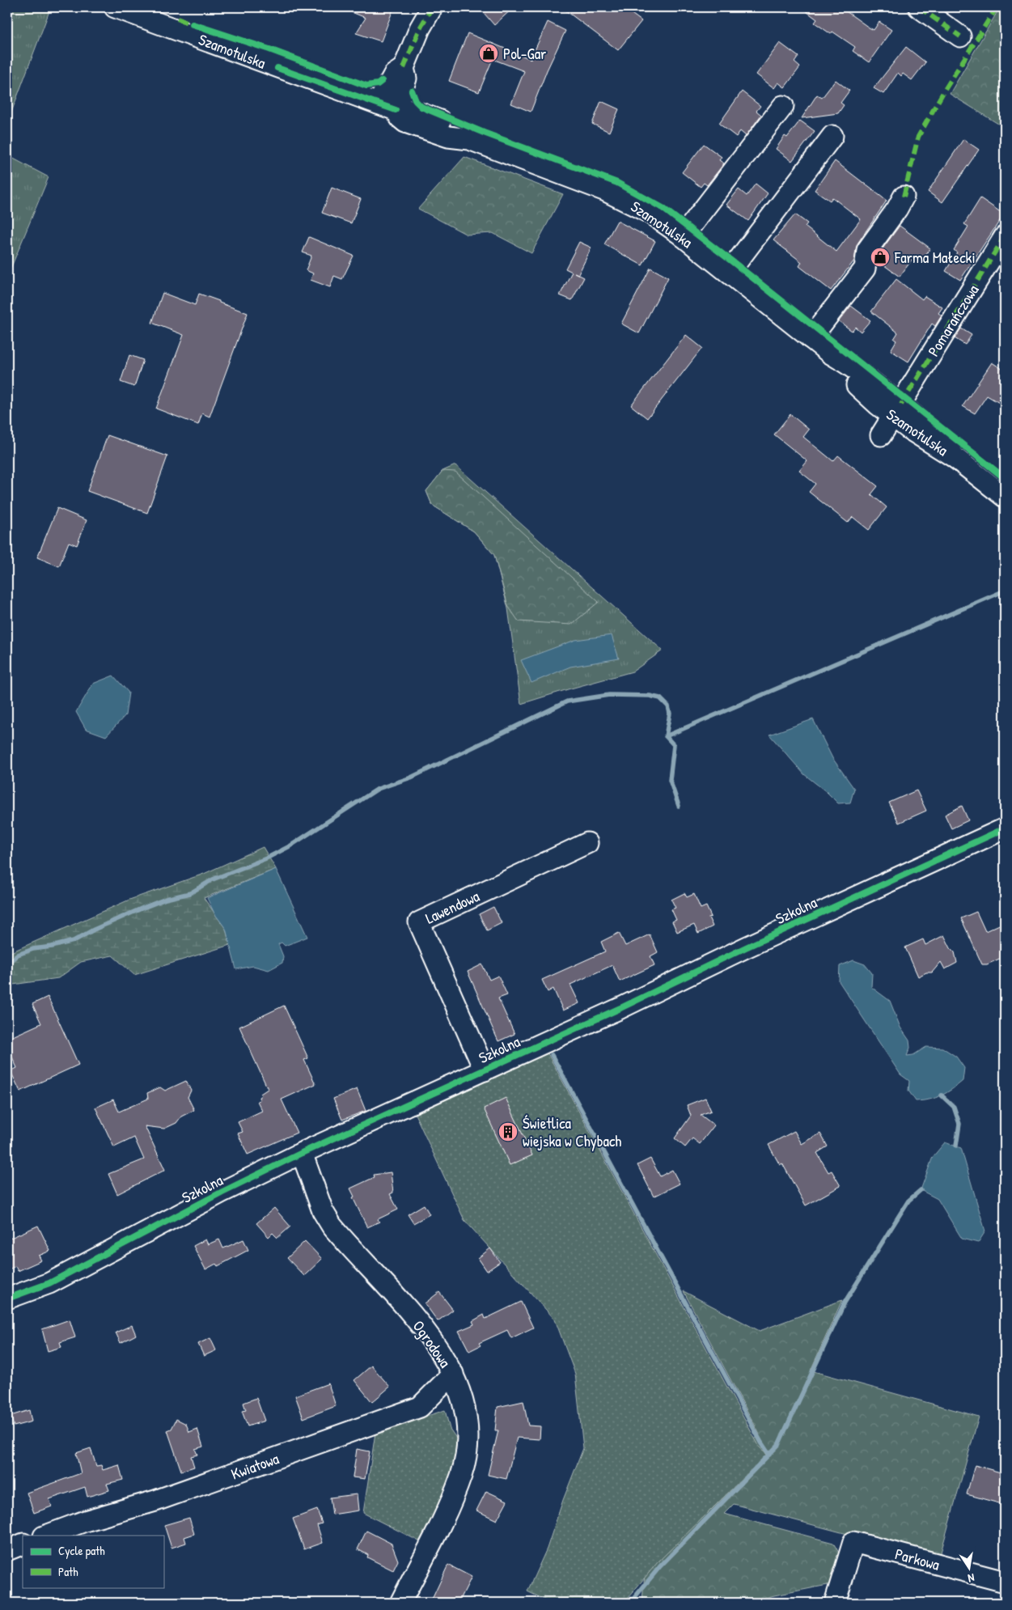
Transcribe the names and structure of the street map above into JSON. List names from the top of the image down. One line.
{"streets":{"street":["Szamotulska","Pomarańczowa","Lawendowa","Szkolna","Ogrodowa","Kwiatowa","Parkowa"]},"crossings":[["Szamotulska","Pomarańczowa"],["Lawendowa","Szkolna"],["Szkolna","Ogrodowa"],["Ogrodowa","Kwiatowa"]],"places":{"shop":["Pol-Gar","Farma Małecki"],"building":["Świetlica wiejska w Chybach"]},"legend":["Cycle path","Path"],"north":"bottom"}
